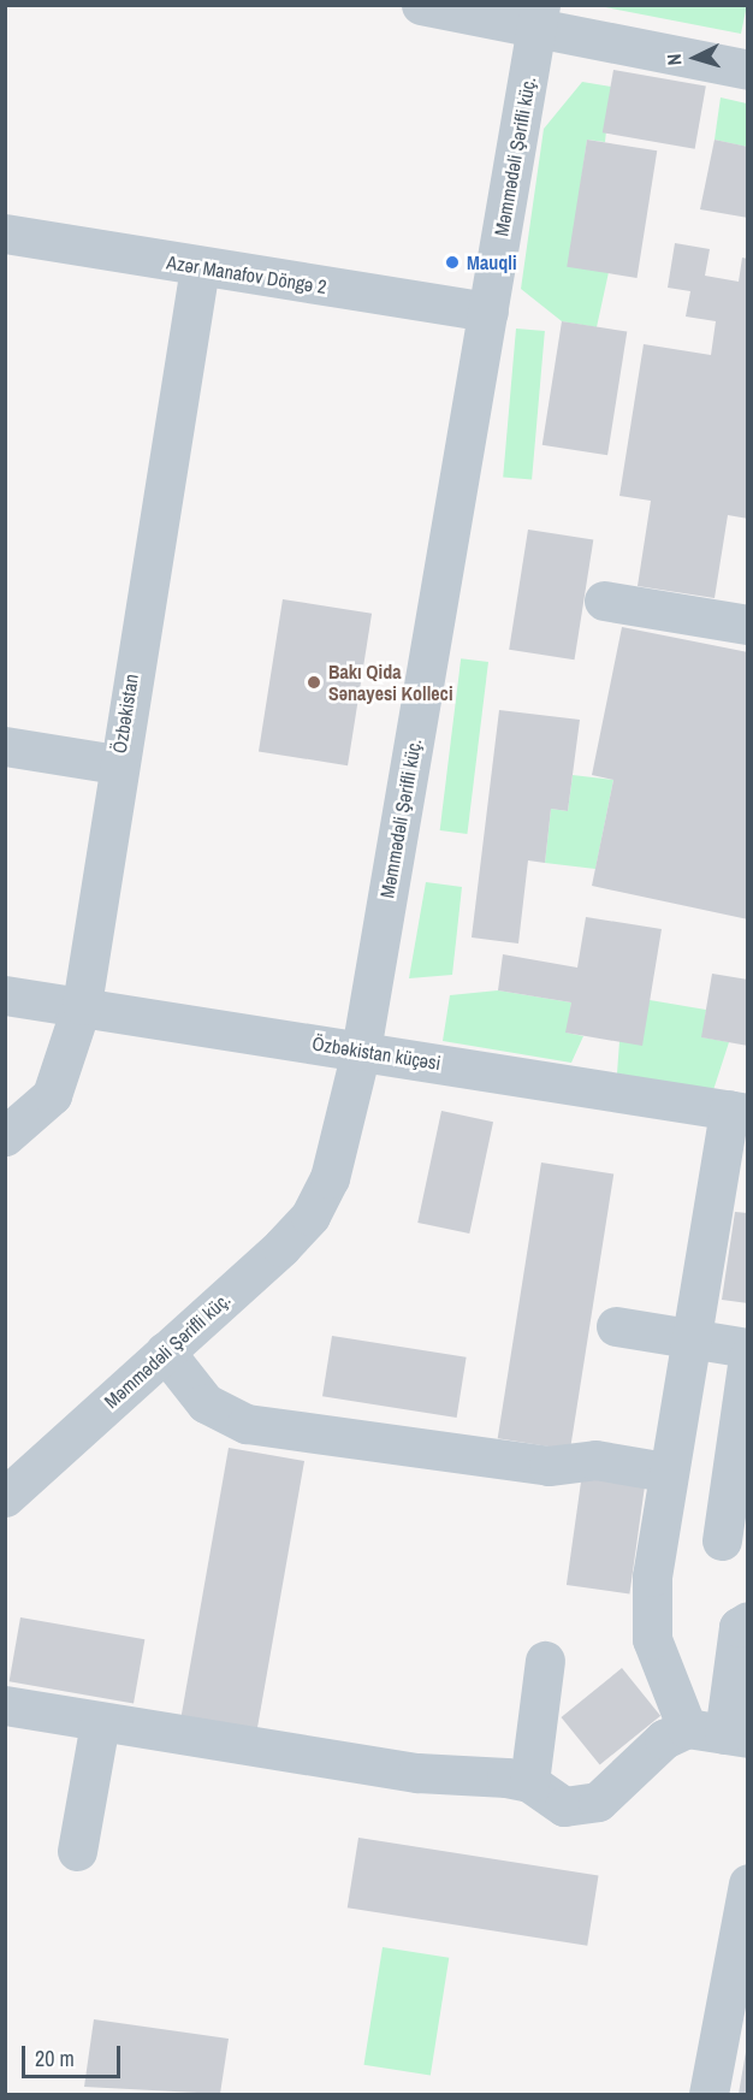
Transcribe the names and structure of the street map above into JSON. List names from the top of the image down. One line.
{"streets":{"street":["Məmmədəli Şərifli küç.","Azər Manafov Döngə 2","Özbəkistan","Özbəkistan küçəsi"]},"crossings":[["Məmmədəli Şərifli küç.","Azər Manafov Döngə 2"],["Məmmədəli Şərifli küç.","Özbəkistan küçəsi"],["Azər Manafov Döngə 2","Özbəkistan"],["Özbəkistan","Özbəkistan küçəsi"]],"places":["Mauqli","Bakı Qida Sənayesi Kolleci"],"scale_bar":"20 m","north":"left"}
